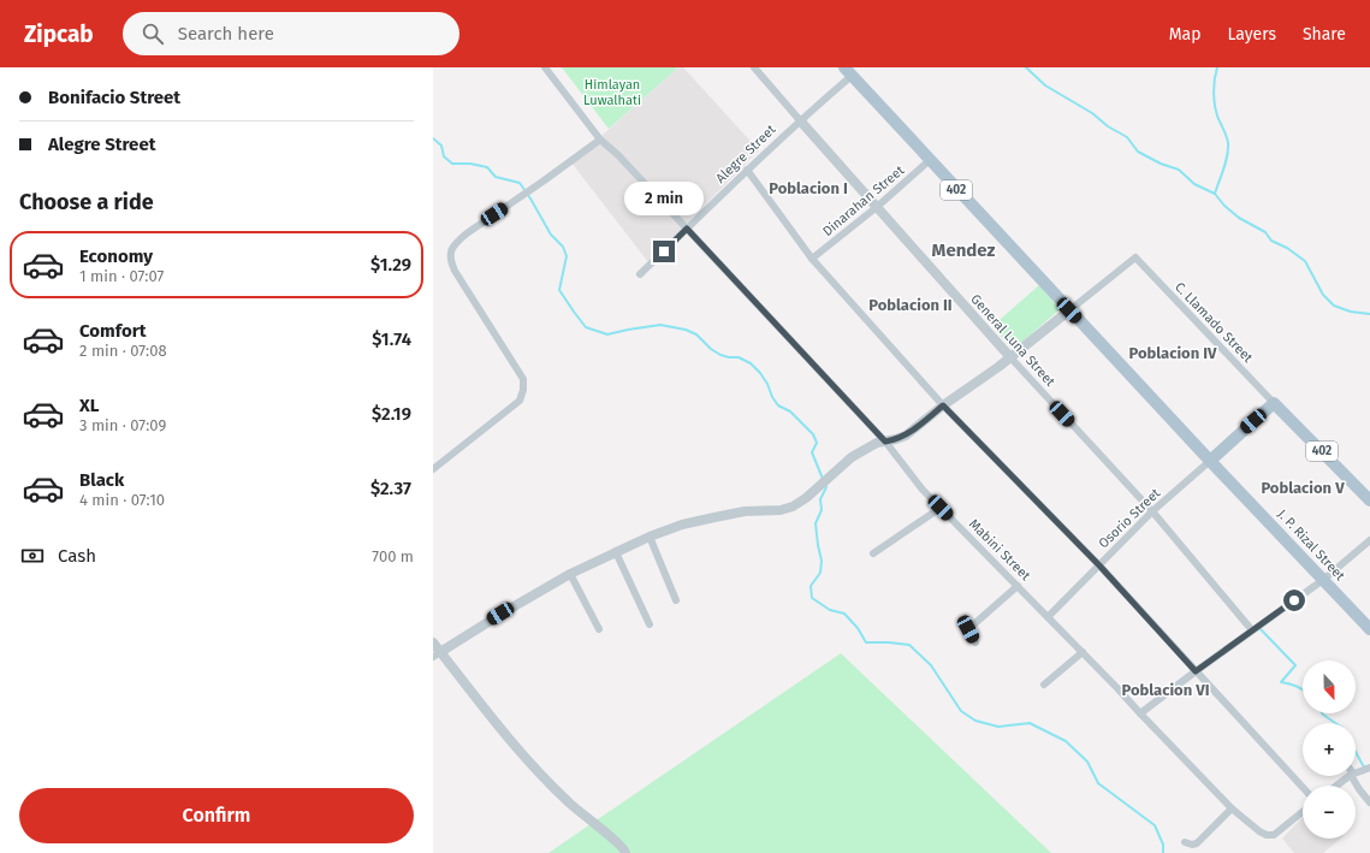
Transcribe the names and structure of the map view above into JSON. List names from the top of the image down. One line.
{"streets":{"main road":["402","J. P. Rizal Street"],"street":["Alegre Street","Dinarahan Street","C. Llamado Street","General Luna Street","Osorio Street","Mabini Street"]},"crossings":[["Alegre Street","402"],["Alegre Street","General Luna Street"],["Alegre Street","Mabini Street"],["402","Dinarahan Street"],["402","C. Llamado Street"],["402","Osorio Street"],["402","J. P. Rizal Street"],["Dinarahan Street","General Luna Street"],["General Luna Street","Osorio Street"],["Osorio Street","J. P. Rizal Street"],["Osorio Street","Mabini Street"]],"districts":["Poblacion I","Mendez","Poblacion II","Poblacion IV","Poblacion V","Poblacion VI"],"parks":["Himlayan Luwalhati"],"north":"bottom","page":{"header":"Zipcab","search":"Search here","nav":["Map","Layers","Share"],"banner":["Bonifacio Street","Alegre Street"],"heading":"Choose a ride","bubble":"2 min","list":[{"name":"Economy","note":"1 min · 07:07","value":"$1.29"},{"name":"Comfort","note":"2 min · 07:08","value":"$1.74"},{"name":"XL","note":"3 min · 07:09","value":"$2.19"},{"name":"Black","note":"4 min · 07:10","value":"$2.37"}],"pay":["Cash","700 m"],"map_buttons":["+","−"],"buttons":"Confirm"}}
